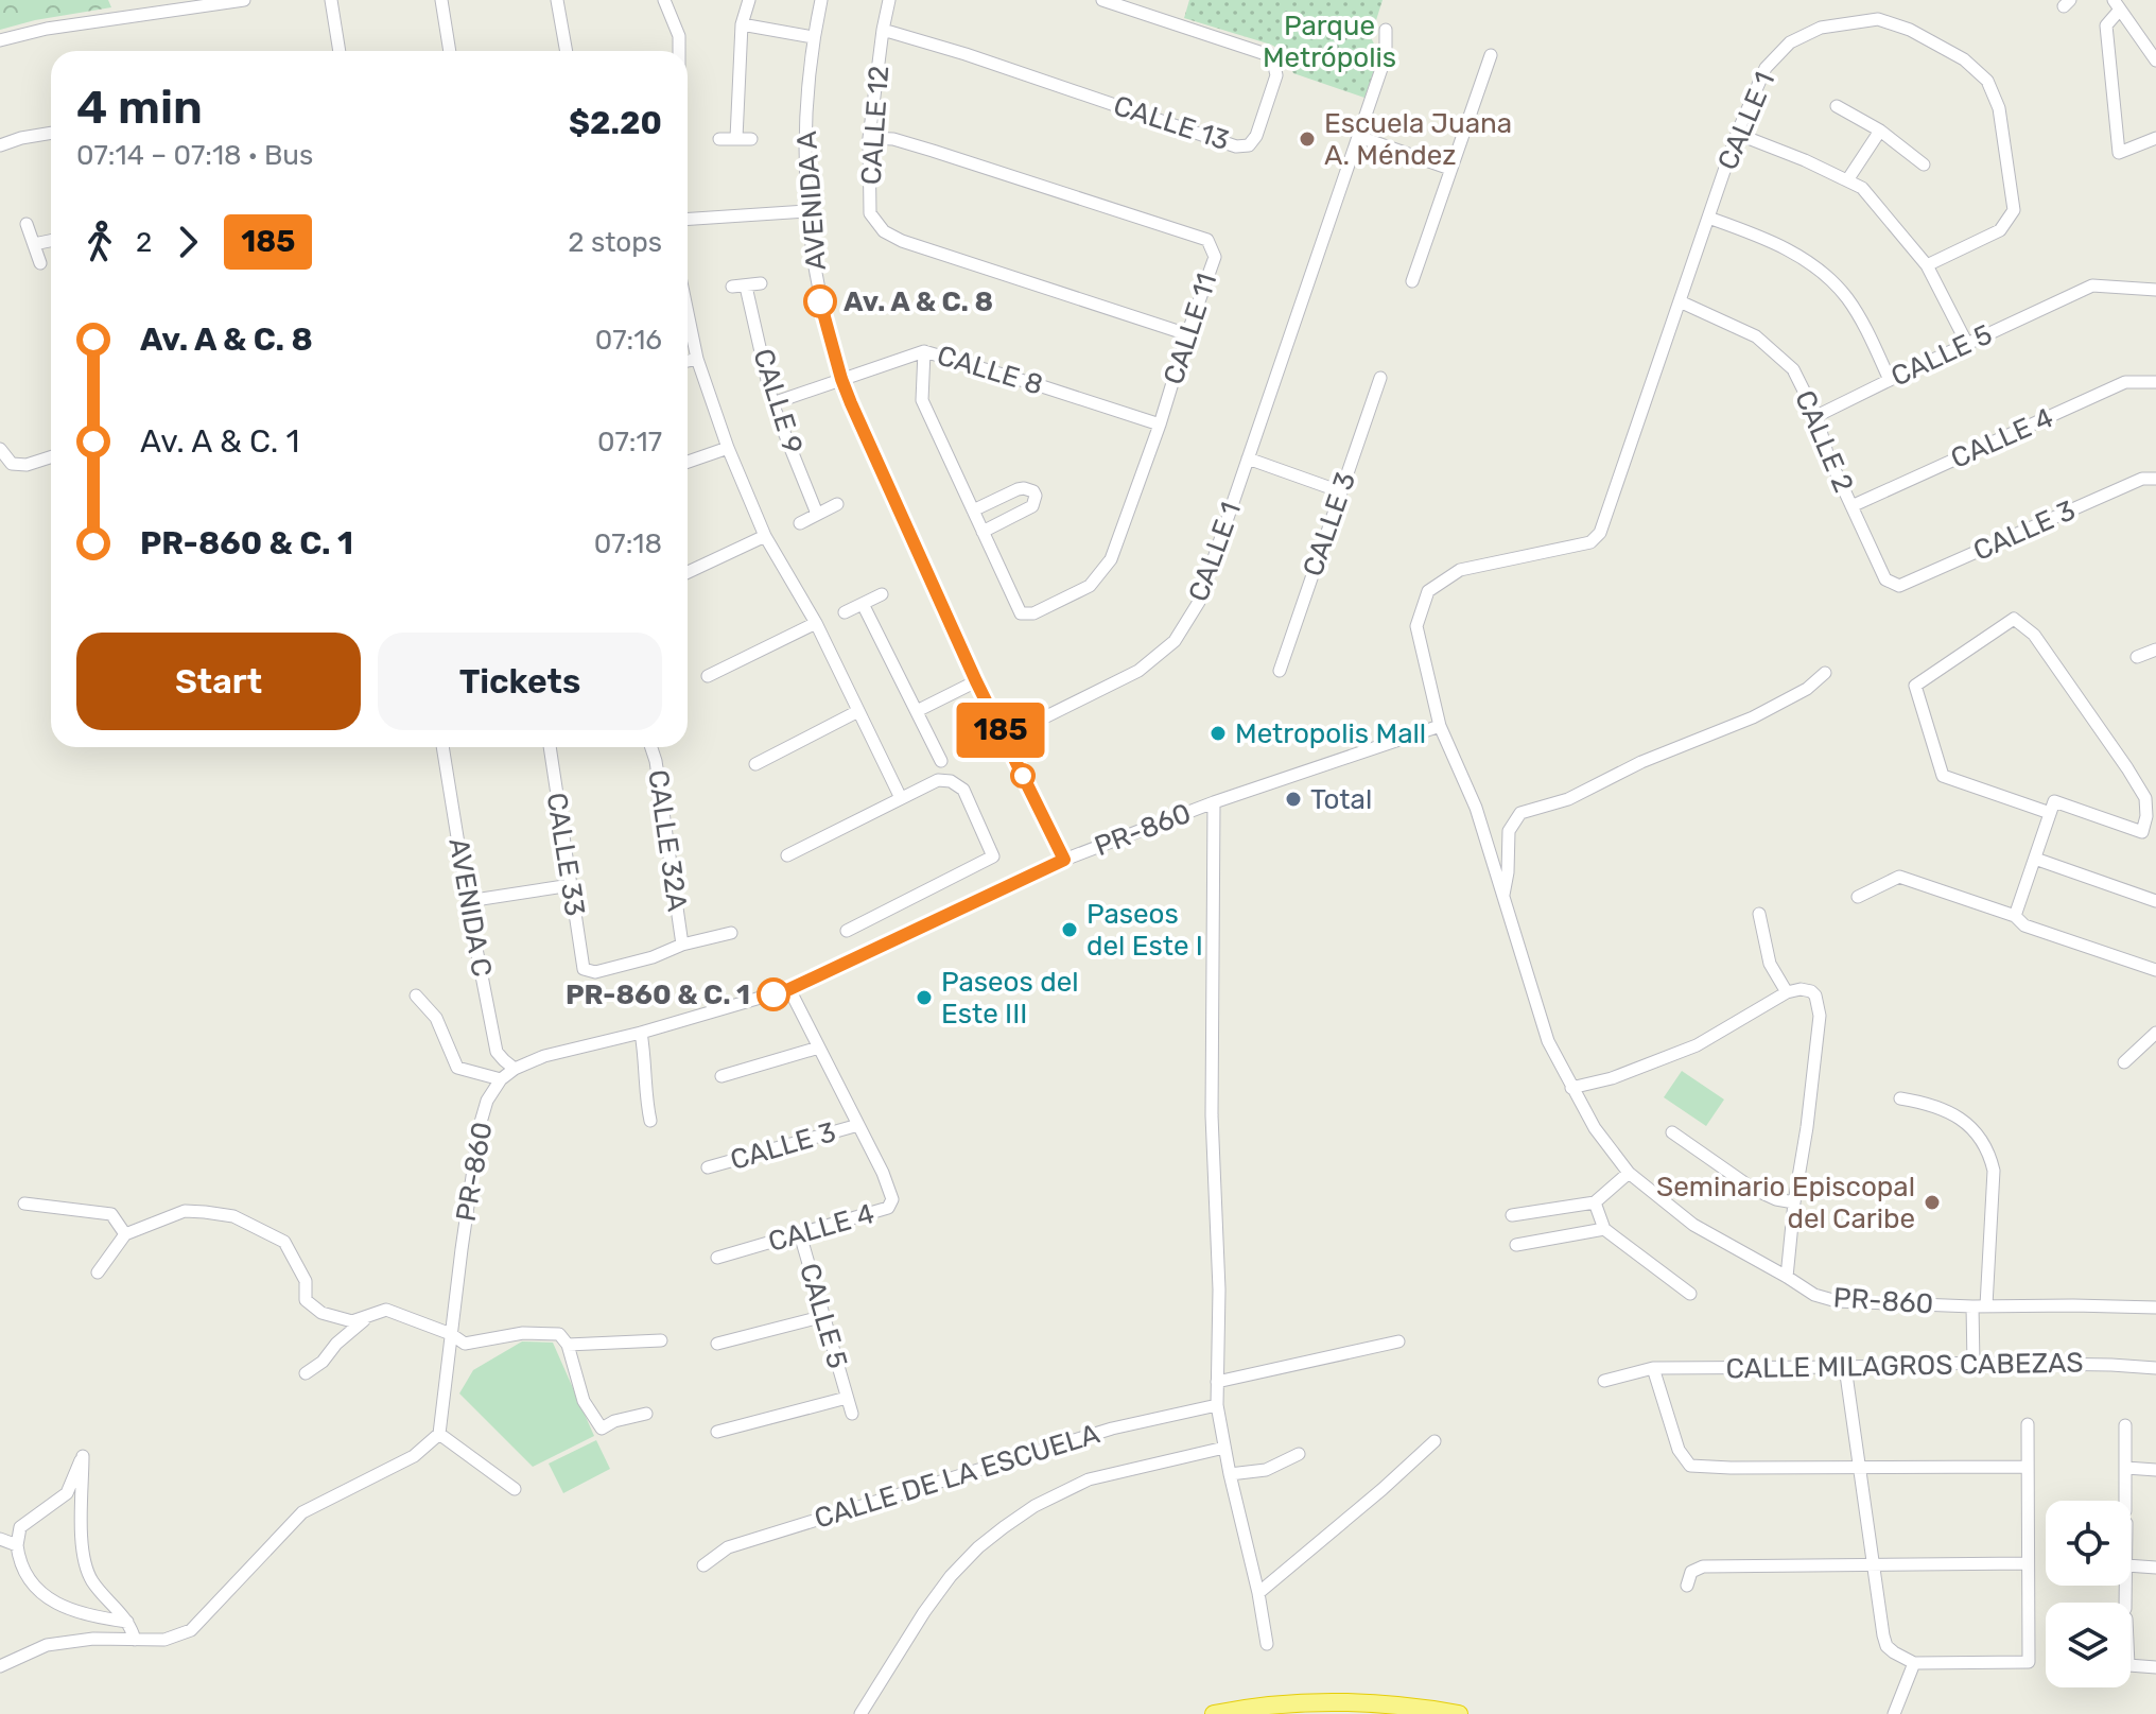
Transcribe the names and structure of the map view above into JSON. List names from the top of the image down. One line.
{"streets":{"street":["CALLE 1","CALLE 13","CALLE 12","AVENIDA A","CALLE 11","CALLE 5","CALLE 8","CALLE 9","CALLE 4","CALLE 2","CALLE 3","PR-860","CALLE 32A","CALLE 33","AVENIDA C","CALLE MILAGROS CABEZAS","CALLE DE LA ESCUELA"]},"crossings":[["CALLE 1","AVENIDA A"],["CALLE 1","CALLE 2"],["CALLE 1","PR-860"],["CALLE 13","CALLE 12"],["CALLE 12","CALLE 11"],["AVENIDA A","CALLE 8"],["AVENIDA A","PR-860"],["CALLE 11","CALLE 8"],["CALLE 5","CALLE 4"],["CALLE 5","CALLE 2"],["CALLE 8","CALLE 9"],["CALLE 4","CALLE 2"],["CALLE 4","CALLE 3"],["CALLE 2","CALLE 3"],["PR-860","AVENIDA C"],["CALLE 32A","CALLE 33"]],"parks":["Parque Metrópolis"],"places":["Escuela Juana A. Méndez","Av. A & C. 8","Metropolis Mall","Total","Paseos del Este I","PR-860 & C. 1","Paseos del Este III","Seminario Episcopal del Caribe"],"lines":["bus line 185"],"page":{"on_map":"185","heading":["4 min","07:14 – 07:18 · Bus","$2.20"],"legs":["2","185","2 stops"],"list":[{"name":"Av. A & C. 8","value":"07:16"},{"name":"Av. A & C. 1","value":"07:17"},{"name":"PR-860 & C. 1","value":"07:18"}],"buttons":["Start","Tickets"]}}
